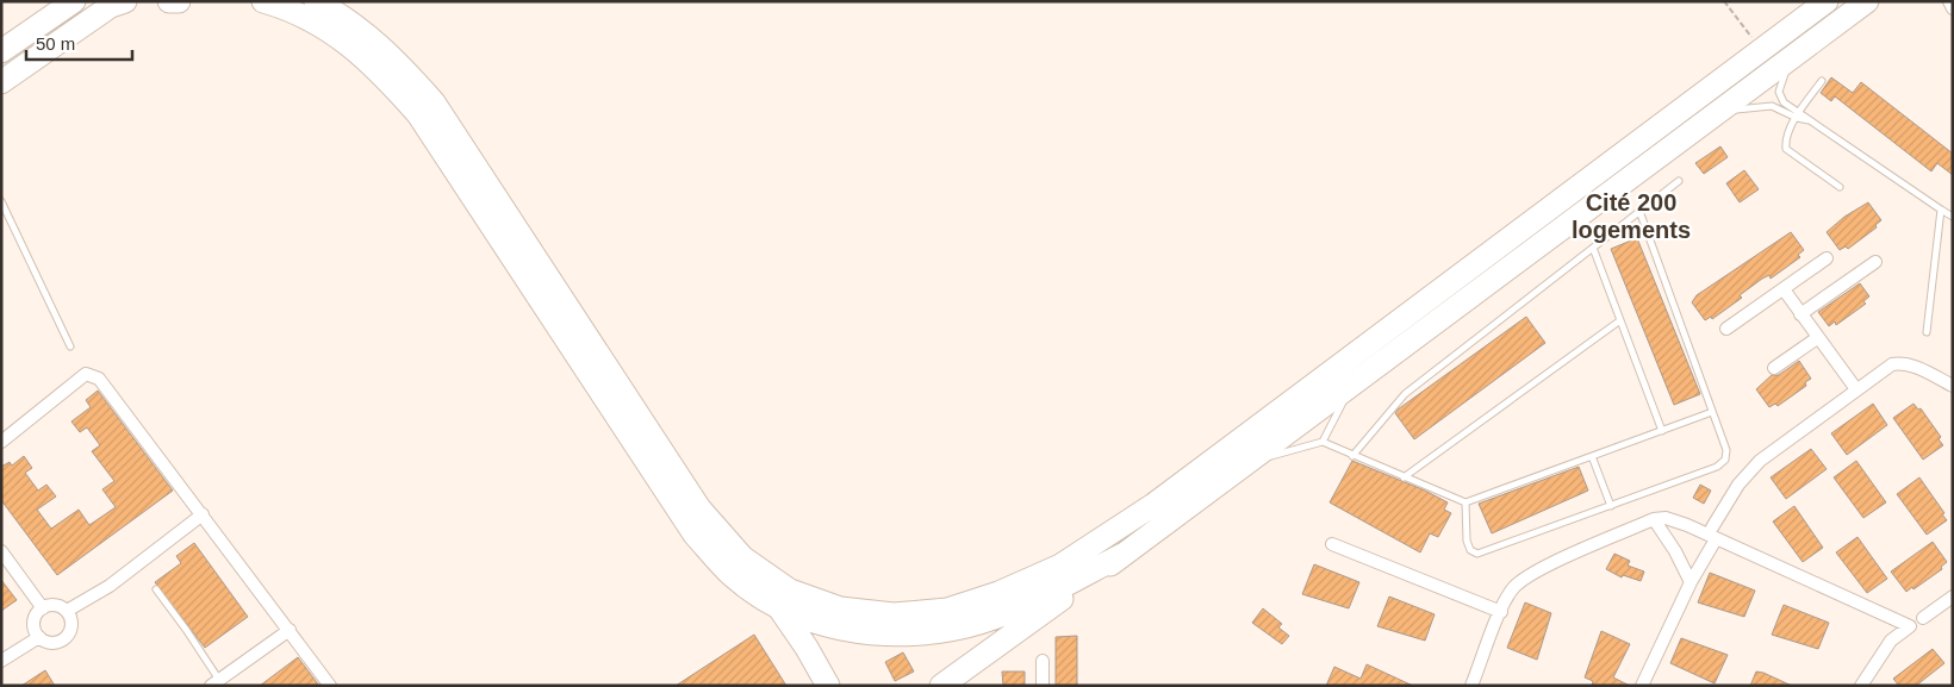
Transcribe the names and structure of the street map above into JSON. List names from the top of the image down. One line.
{"districts":["Cité 200 logements"],"scale_bar":"50 m"}
